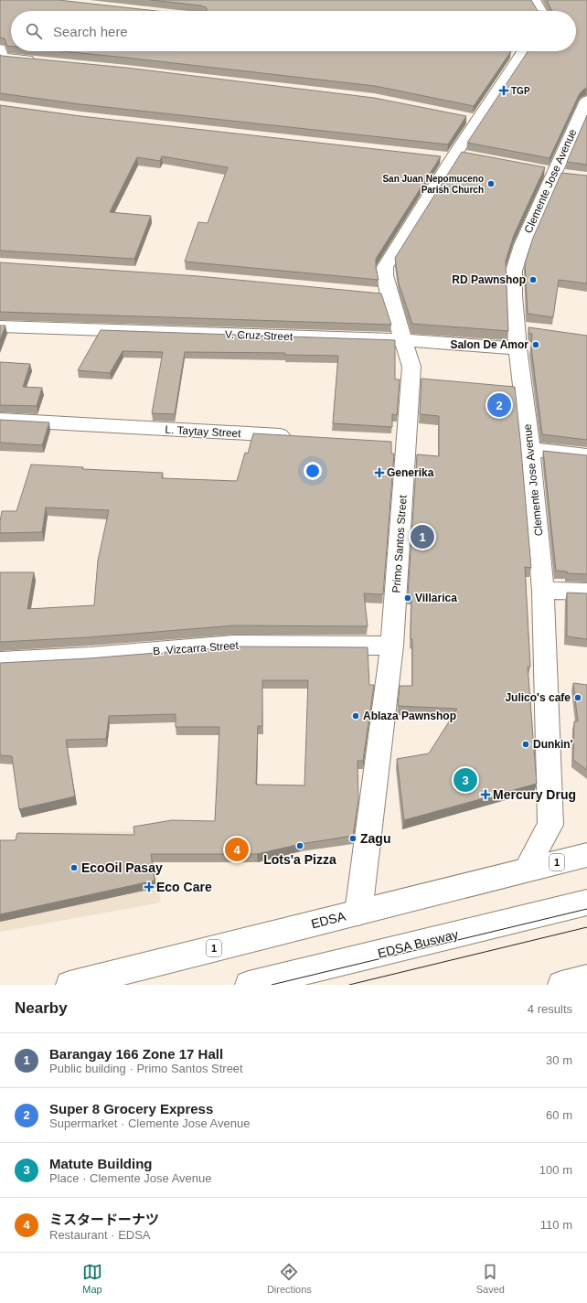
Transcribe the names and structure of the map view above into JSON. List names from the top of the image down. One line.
{"streets":{"main road":["Clemente Jose Avenue","V. Cruz Street","L. Taytay Street","Primo Santos Street","B. Vizcarra Street","1","EDSA","EDSA Busway"]},"crossings":[["Clemente Jose Avenue","V. Cruz Street"],["Clemente Jose Avenue","EDSA"],["V. Cruz Street","Primo Santos Street"],["Primo Santos Street","B. Vizcarra Street"],["Primo Santos Street","EDSA"]],"places":{"health":["TGP","Generika","Mercury Drug","Eco Care"],"other":["San Juan Nepomuceno Parish Church","RD Pawnshop","Salon De Amor","Villarica","Julico's cafe","Ablaza Pawnshop","Dunkin'","Zagu","Lots'a Pizza","EcoOil Pasay"]},"page":{"search":"Search here","pins":["2","1","3","4"],"heading":["Nearby","4 results"],"list":[{"mark":"1","name":"Barangay 166 Zone 17 Hall","note":"Public building · Primo Santos Street","value":"30 m"},{"mark":"2","name":"Super 8 Grocery Express","note":"Supermarket · Clemente Jose Avenue","value":"60 m"},{"mark":"3","name":"Matute Building","note":"Place · Clemente Jose Avenue","value":"100 m"},{"mark":"4","name":"ミスタードーナツ","note":"Restaurant · EDSA","value":"110 m"}],"nav":["Map","Directions","Saved"]}}
